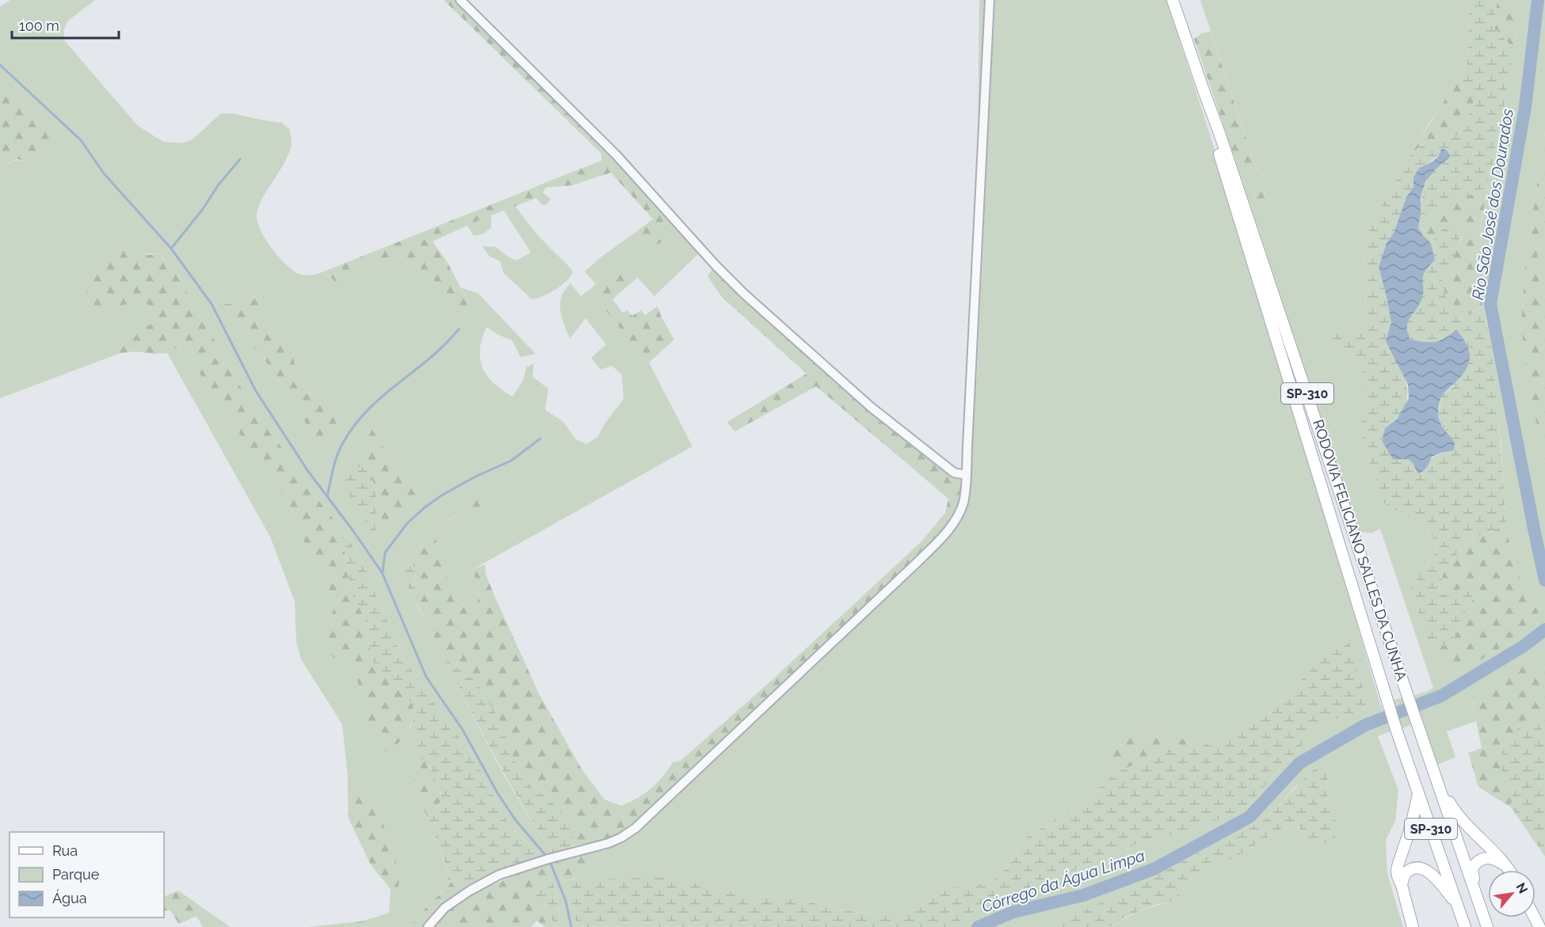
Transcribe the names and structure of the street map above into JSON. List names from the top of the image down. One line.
{"streets":{"main road":["SP-310","RODOVIA FELICIANO SALLES DA CUNHA"]},"water":["Rio São José dos Dourados","Córrego da Água Limpa"],"legend":["Rua","Parque","Água"],"scale_bar":"100 m","north":"top right"}
